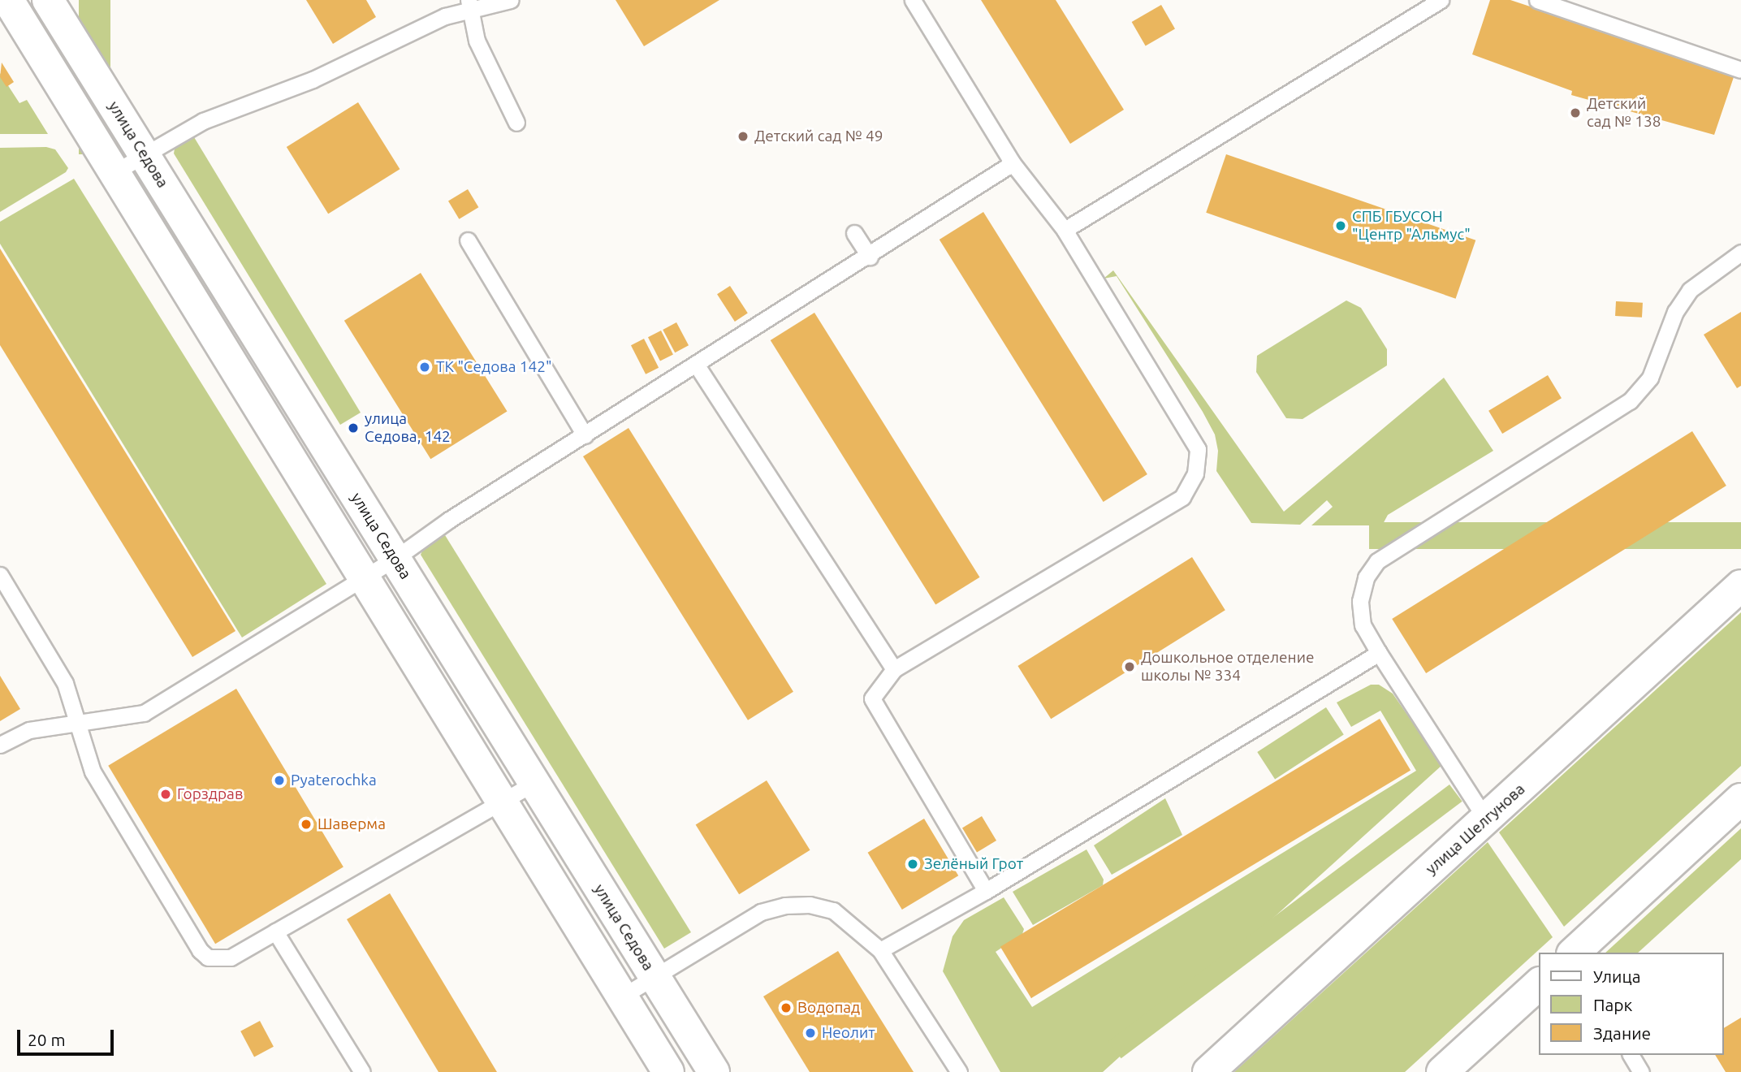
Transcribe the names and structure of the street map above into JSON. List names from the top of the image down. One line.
{"streets":{"main road":["улица Седова","улица Шелгунова"]},"places":["Детский сад № 138","Детский сад № 49","СПБ ГБУСОН \"Центр \"Альмус\"","ТК \"Седова 142\"","улица Седова, 142","Дошкольное отделение школы № 334","Pyaterochka","Горздрав","Шаверма","Зелёный Грот","Водопад","Неолит"],"legend":["Улица","Парк","Здание"],"scale_bar":"20 m"}
